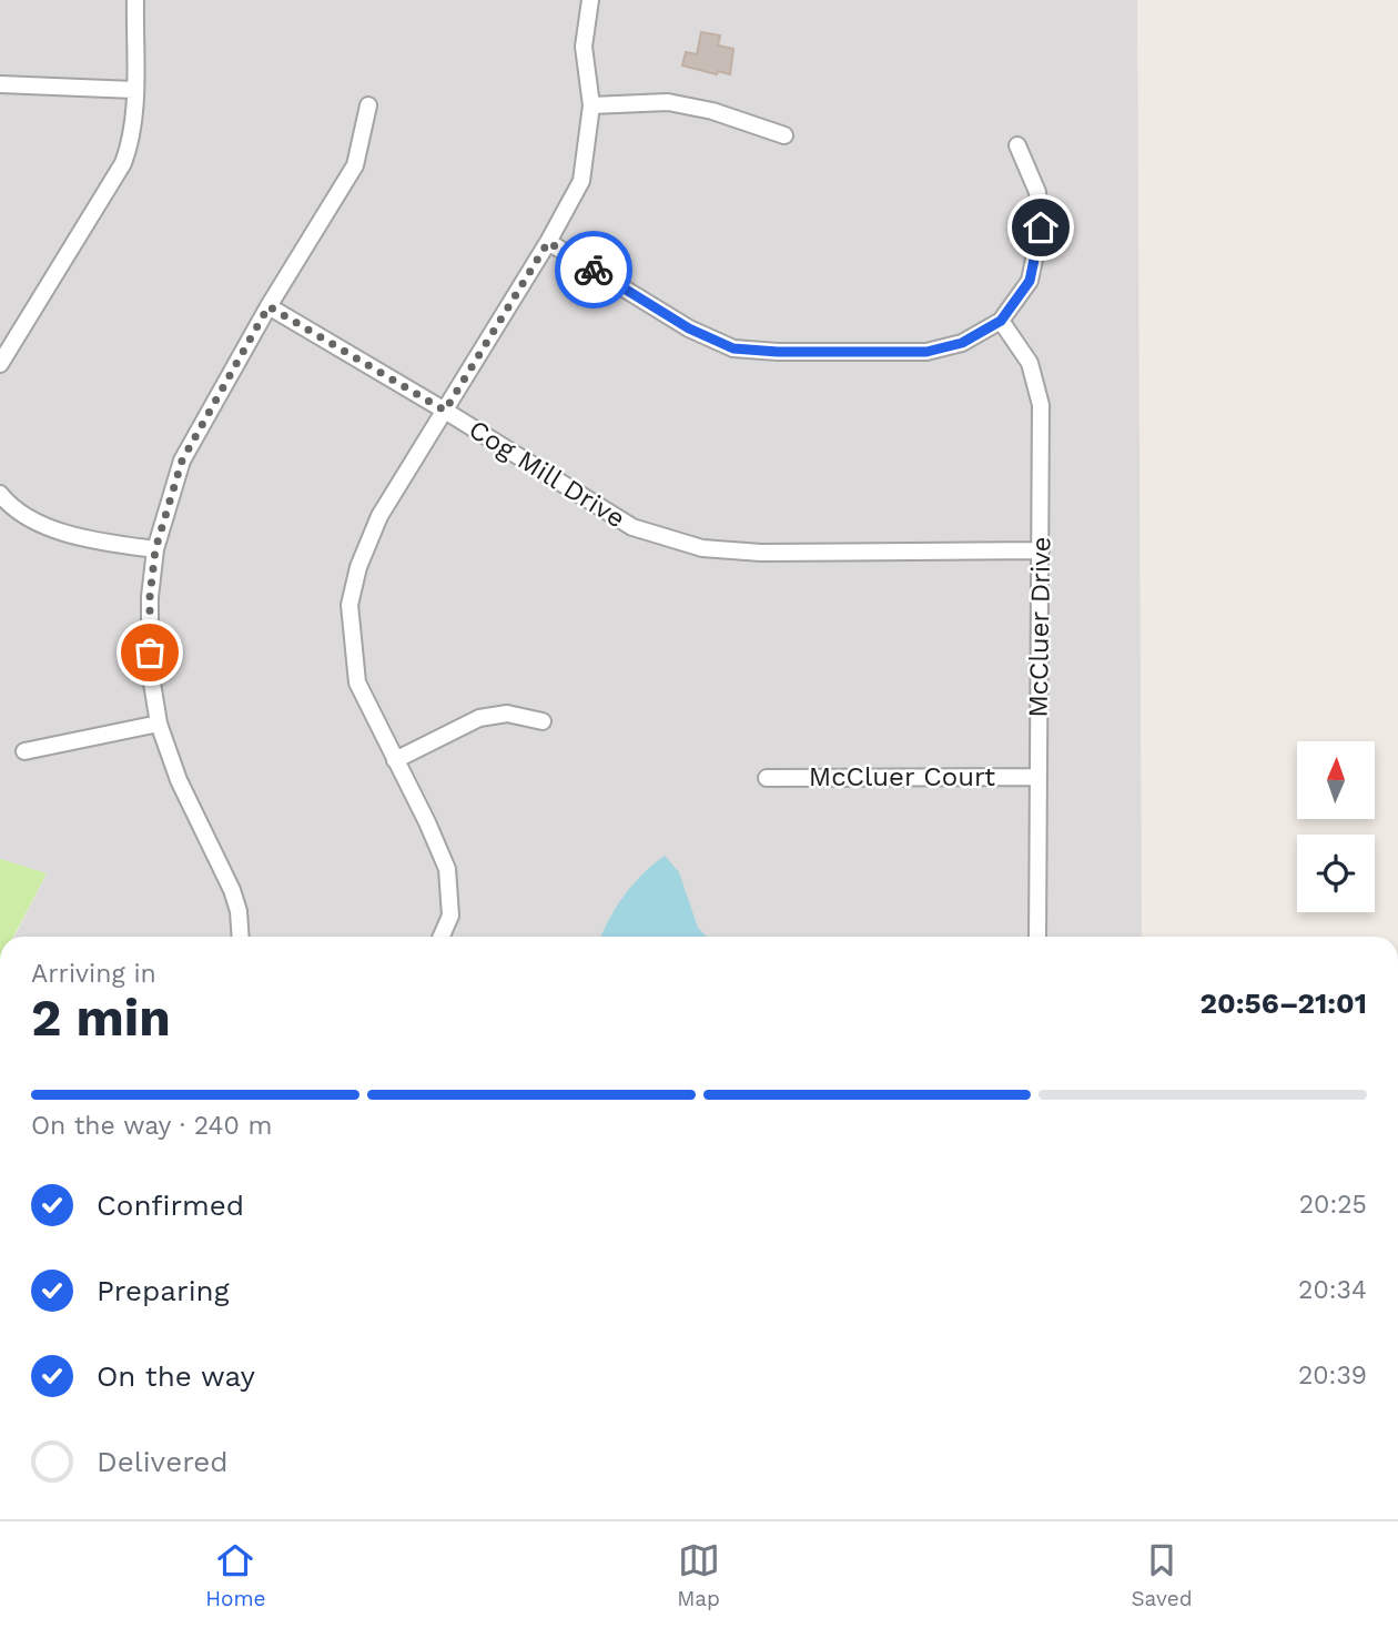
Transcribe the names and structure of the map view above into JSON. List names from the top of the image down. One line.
{"streets":{"street":["Cog Mill Drive","McCluer Drive","McCluer Court"]},"crossings":[["Cog Mill Drive","McCluer Drive"],["McCluer Drive","McCluer Court"]],"north":"top","page":{"heading":["2 min","Arriving in","20:56–21:01"],"bar":"On the way · 240 m","list":[["Confirmed","20:25"],["Preparing","20:34"],["On the way","20:39"],"Delivered"],"tabs":["Home","Map","Saved"]}}
